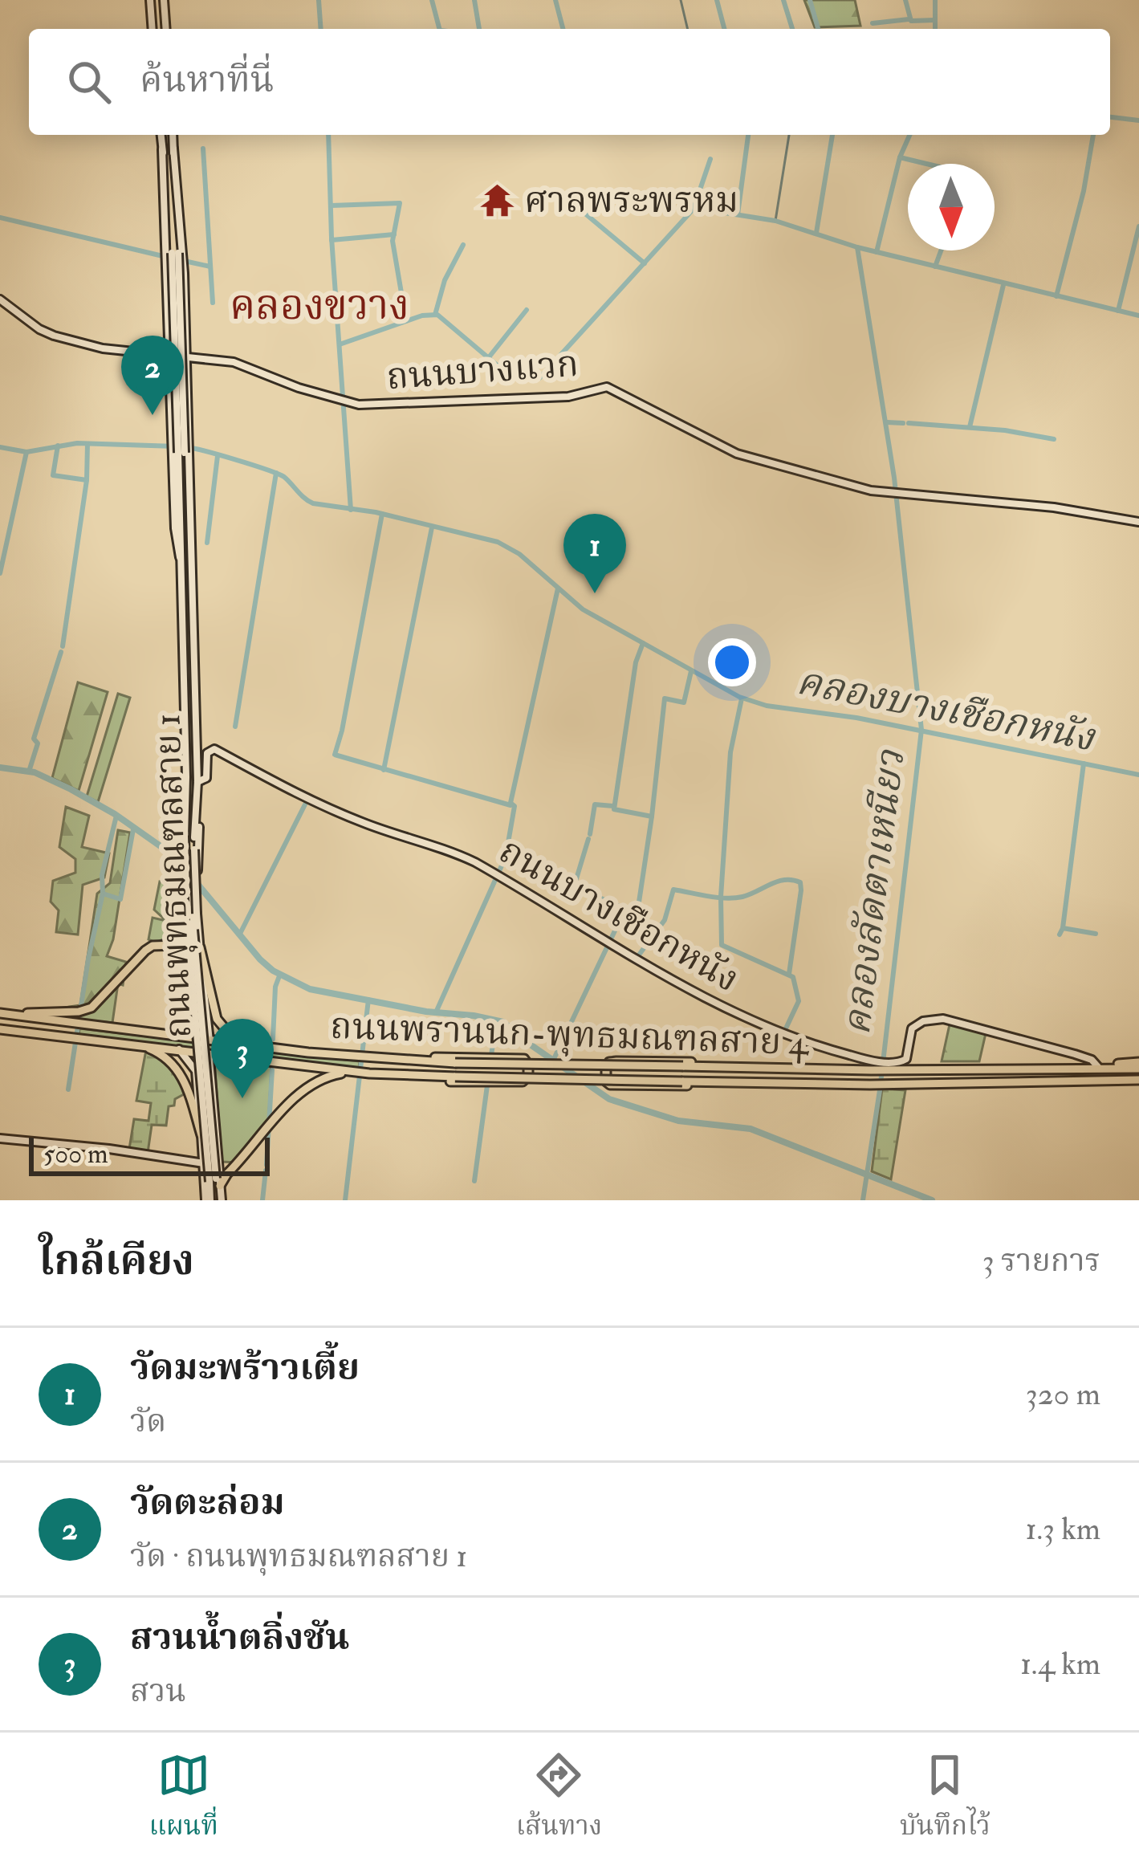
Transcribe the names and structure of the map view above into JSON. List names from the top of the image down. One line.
{"streets":{"main road":["ถนนบางแวก","ถนนพุทธมณฑลสาย 1","ถนนบางเชือกหนัง","ถนนพรานนก-พุทธมณฑลสาย 4"]},"crossings":[["ถนนบางแวก","ถนนพุทธมณฑลสาย 1"],["ถนนพุทธมณฑลสาย 1","ถนนบางเชือกหนัง"],["ถนนบางเชือกหนัง","ถนนพรานนก-พุทธมณฑลสาย 4"]],"districts":["คลองขวาง"],"water":["คลองบางเชือกหนัง","คลองลัดตาเหนียว"],"places":{"temple":["ศาลพระพรหม"]},"scale_bar":"500 m","north":"bottom","page":{"search":"ค้นหาที่นี่","pins":["2","1","3"],"scale":"500 m","heading":["ใกล้เคียง","3 รายการ"],"list":[{"mark":"1","name":"วัดมะพร้าวเตี้ย","note":"วัด","value":"320 m"},{"mark":"2","name":"วัดตะล่อม","note":"วัด · ถนนพุทธมณฑลสาย 1","value":"1.3 km"},{"mark":"3","name":"สวนน้ำตลิ่งชัน","note":"สวน","value":"1.4 km"}],"nav":["แผนที่","เส้นทาง","บันทึกไว้"]}}
